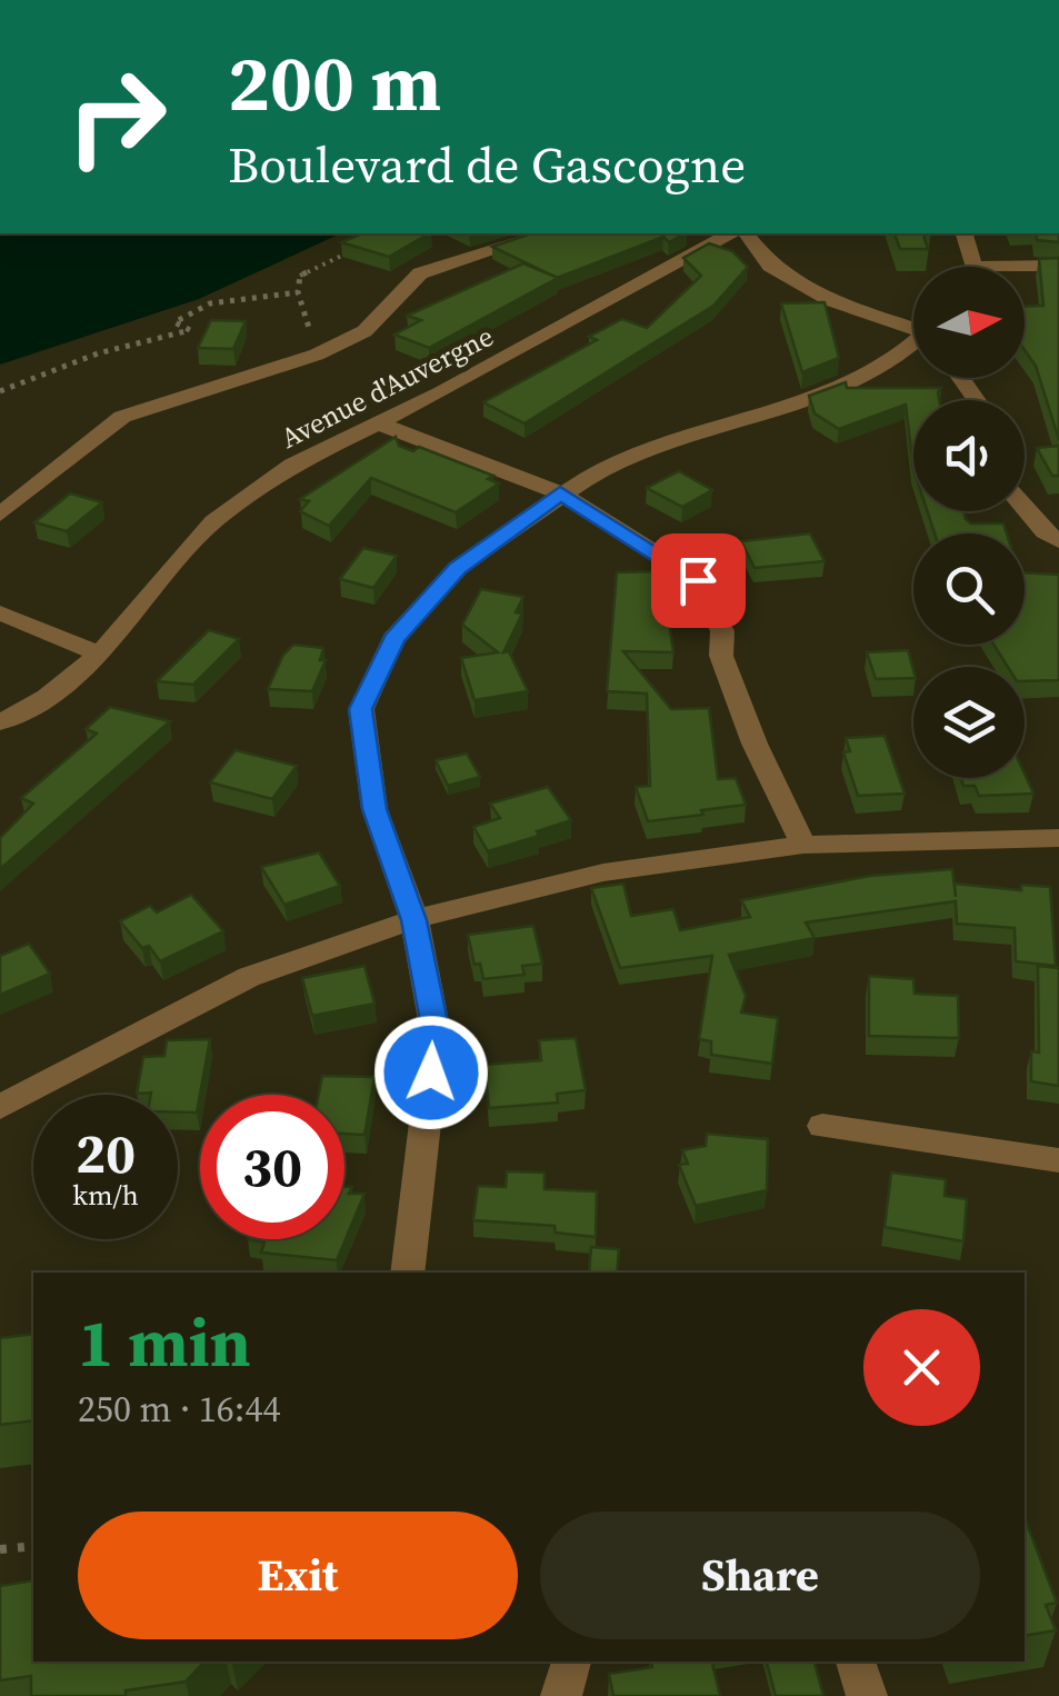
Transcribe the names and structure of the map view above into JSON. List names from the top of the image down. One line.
{"streets":{"street":["Avenue d'Auvergne"]},"north":"right","page":{"turn":["200 m","Boulevard de Gascogne"],"speed":"20 km/h","limit":"30","heading":["1 min","250 m · 16:44"],"buttons":["Exit","Share"]}}
